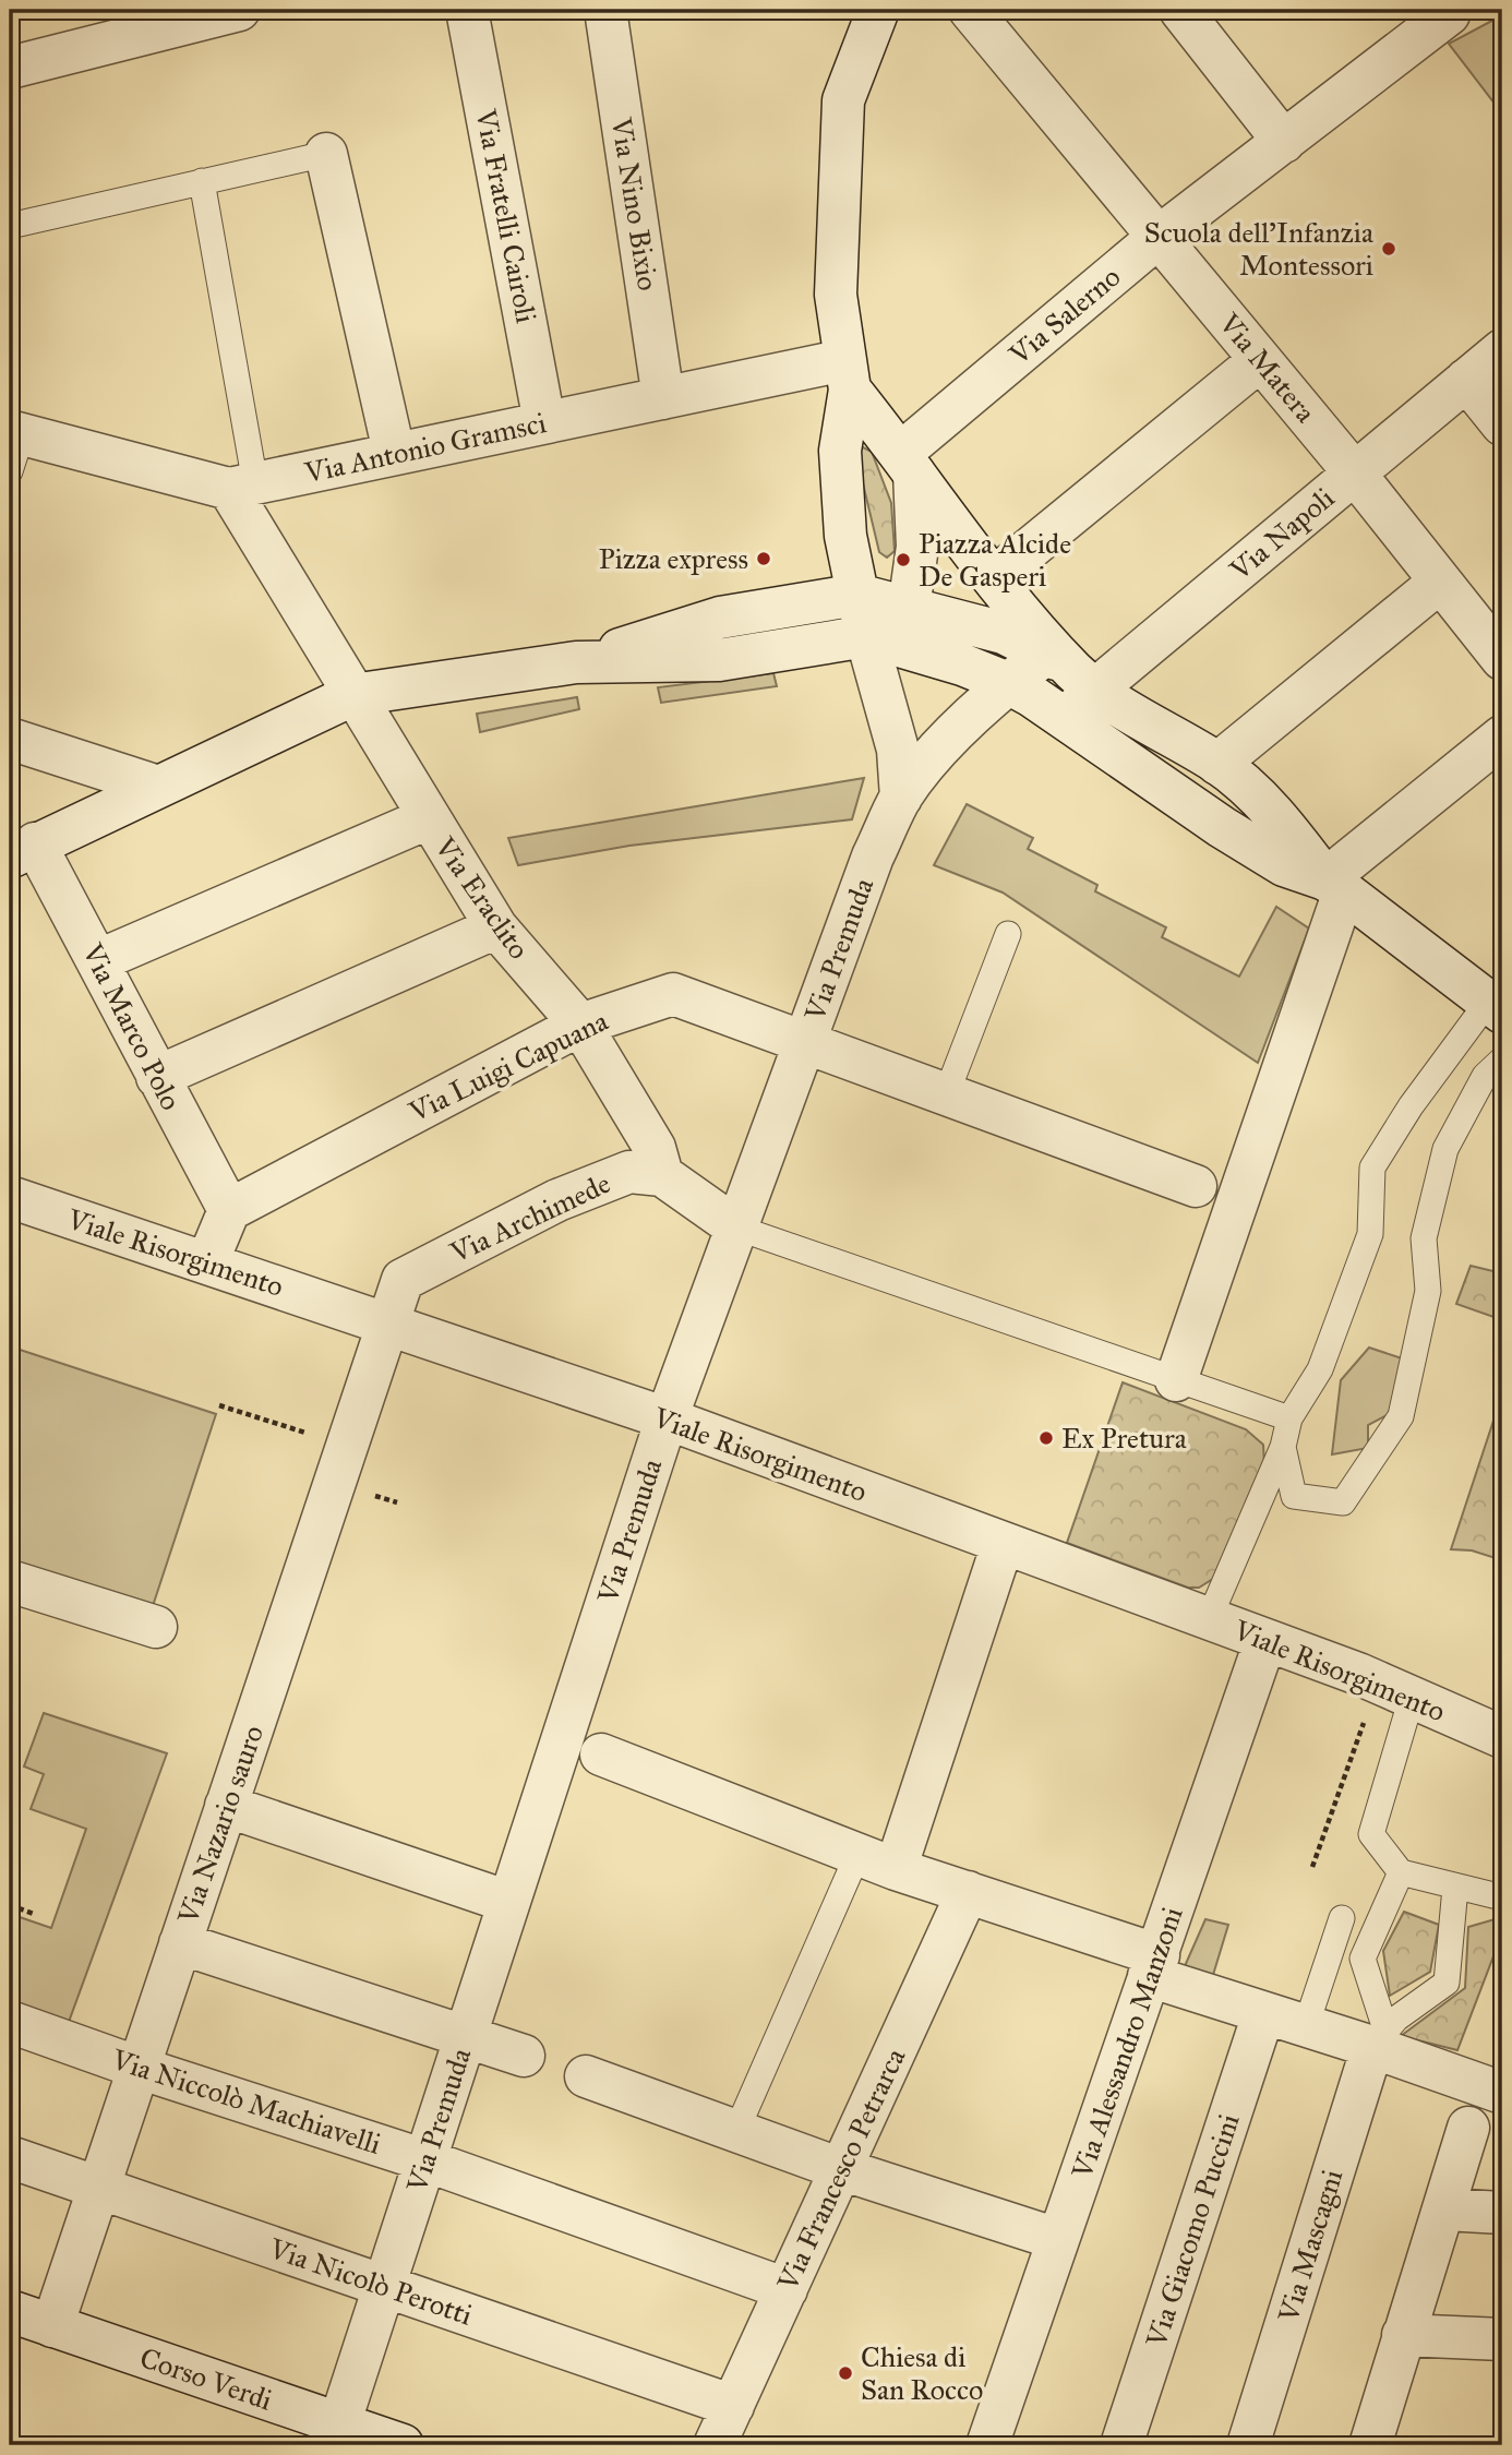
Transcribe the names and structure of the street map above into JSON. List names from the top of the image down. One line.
{"streets":{"street":["Via Nino Bixio","Via Fratelli Cairoli","Via Salerno","Via Matera","Via Antonio Gramsci","Via Napoli","Via Eraclito","Via Premuda","Via Marco Polo","Via Luigi Capuana","Via Archimede","Viale Risorgimento","Via Nazario sauro","Via Alessandro Manzoni","Via Niccolò Machiavelli","Via Francesco Petrarca","Via Giacomo Puccini","Via Mascagni","Via Nicolò Perotti","Corso Verdi"]},"crossings":[["Via Nino Bixio","Via Antonio Gramsci"],["Via Fratelli Cairoli","Via Antonio Gramsci"],["Via Salerno","Via Matera"],["Via Matera","Via Napoli"],["Via Antonio Gramsci","Via Eraclito"],["Via Napoli","Via Premuda"],["Via Eraclito","Via Luigi Capuana"],["Via Eraclito","Via Archimede"],["Via Premuda","Via Luigi Capuana"],["Via Premuda","Viale Risorgimento"],["Via Premuda","Via Niccolò Machiavelli"],["Via Premuda","Via Nicolò Perotti"],["Via Premuda","Corso Verdi"],["Via Marco Polo","Via Luigi Capuana"],["Via Archimede","Viale Risorgimento"],["Via Archimede","Via Nazario sauro"],["Viale Risorgimento","Via Nazario sauro"],["Viale Risorgimento","Via Alessandro Manzoni"],["Via Nazario sauro","Via Niccolò Machiavelli"],["Via Nazario sauro","Via Nicolò Perotti"],["Via Nazario sauro","Corso Verdi"],["Via Niccolò Machiavelli","Via Francesco Petrarca"],["Via Francesco Petrarca","Via Nicolò Perotti"]],"places":["Scuola dell'Infanzia Montessori","Pizza express","Piazza Alcide De Gasperi","Ex Pretura","Chiesa di San Rocco"]}
